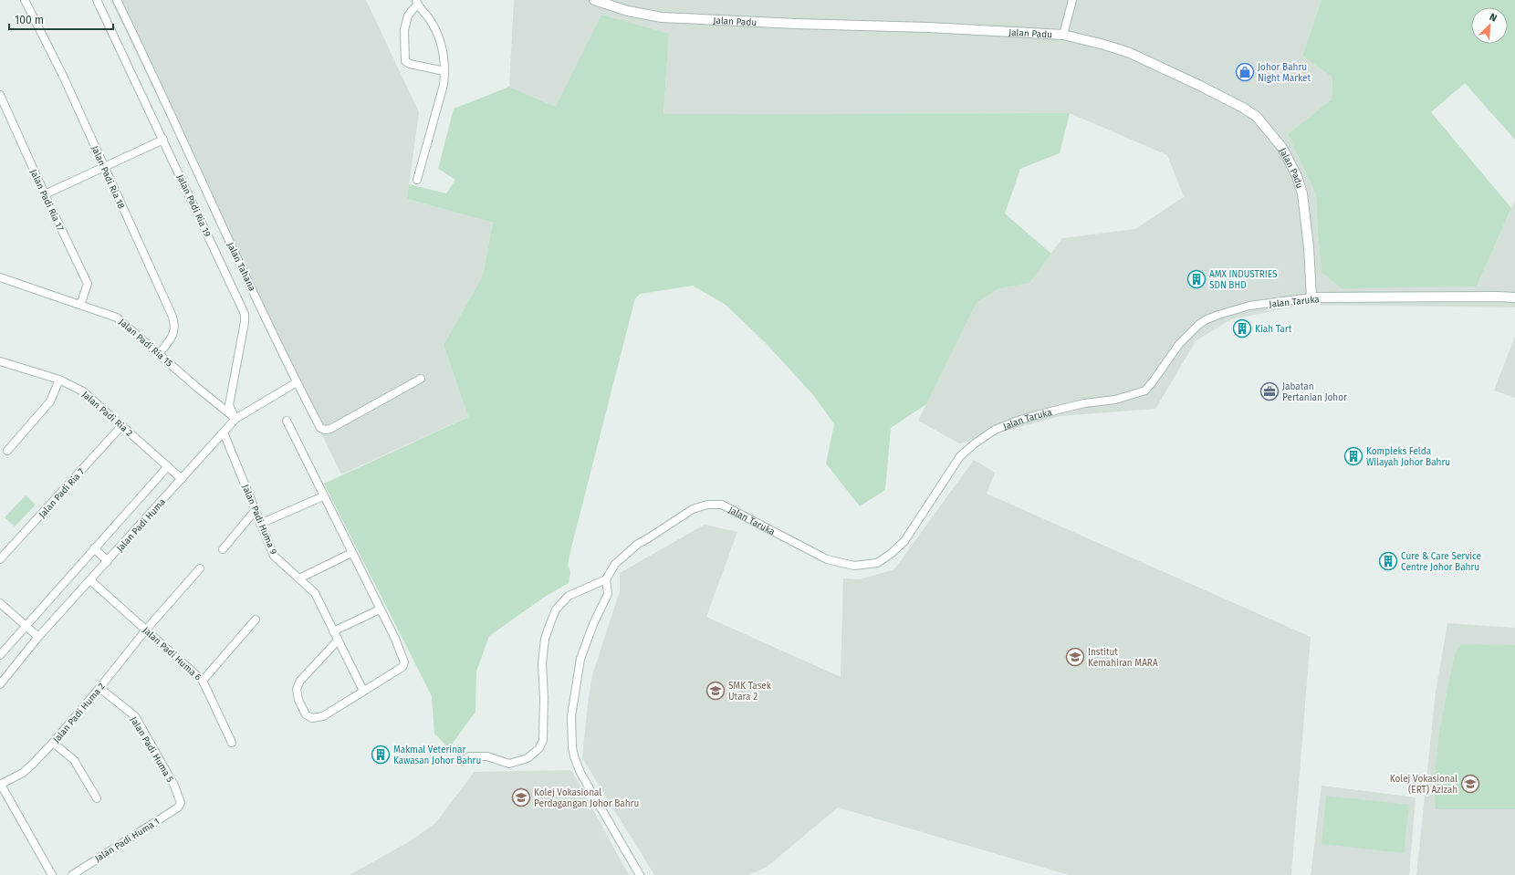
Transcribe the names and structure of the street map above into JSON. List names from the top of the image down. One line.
{"streets":{"street":["Jalan Padu","Jalan Padi Ria 18","Jalan Padi Ria 17","Jalan Padi Ria 19","Jalan Tahana","Jalan Taruka","Jalan Padi Ria 15","Jalan Padi Ria 2","Jalan Padi Ria 7","Jalan Padi Huma 9","Jalan Padi Huma","Jalan Padi Huma 6","Jalan Padi Huma 2","Jalan Padi Huma 5","Jalan Padi Huma 1"]},"crossings":[["Jalan Padu","Jalan Taruka"],["Jalan Padi Ria 18","Jalan Padi Ria 15"],["Jalan Padi Ria 17","Jalan Padi Ria 15"],["Jalan Padi Ria 19","Jalan Padi Ria 15"],["Jalan Padi Ria 19","Jalan Padi Huma"],["Jalan Tahana","Jalan Padi Huma"],["Jalan Padi Ria 15","Jalan Padi Huma"],["Jalan Padi Ria 2","Jalan Padi Ria 7"],["Jalan Padi Ria 2","Jalan Padi Huma"],["Jalan Padi Huma 9","Jalan Padi Huma"],["Jalan Padi Huma","Jalan Padi Huma 6"],["Jalan Padi Huma 6","Jalan Padi Huma 2"],["Jalan Padi Huma 2","Jalan Padi Huma 5"],["Jalan Padi Huma 5","Jalan Padi Huma 1"]],"places":{"shop":["Johor Bahru Night Market"],"building":["AMX INDUSTRIES SDN BHD","Kiah Tart","Kompleks Felda Wilayah Johor Bahru","Cure & Care Service Centre Johor Bahru","Makmal Veterinar Kawasan Johor Bahru"],"office":["Jabatan Pertanian Johor"],"school or university":["Institut Kemahiran MARA","SMK Tasek Utara 2","Kolej Vokasional (ERT) Azizah","Kolej Vokasional Perdagangan Johor Bahru"]},"scale_bar":"100 m","north":"top right"}
